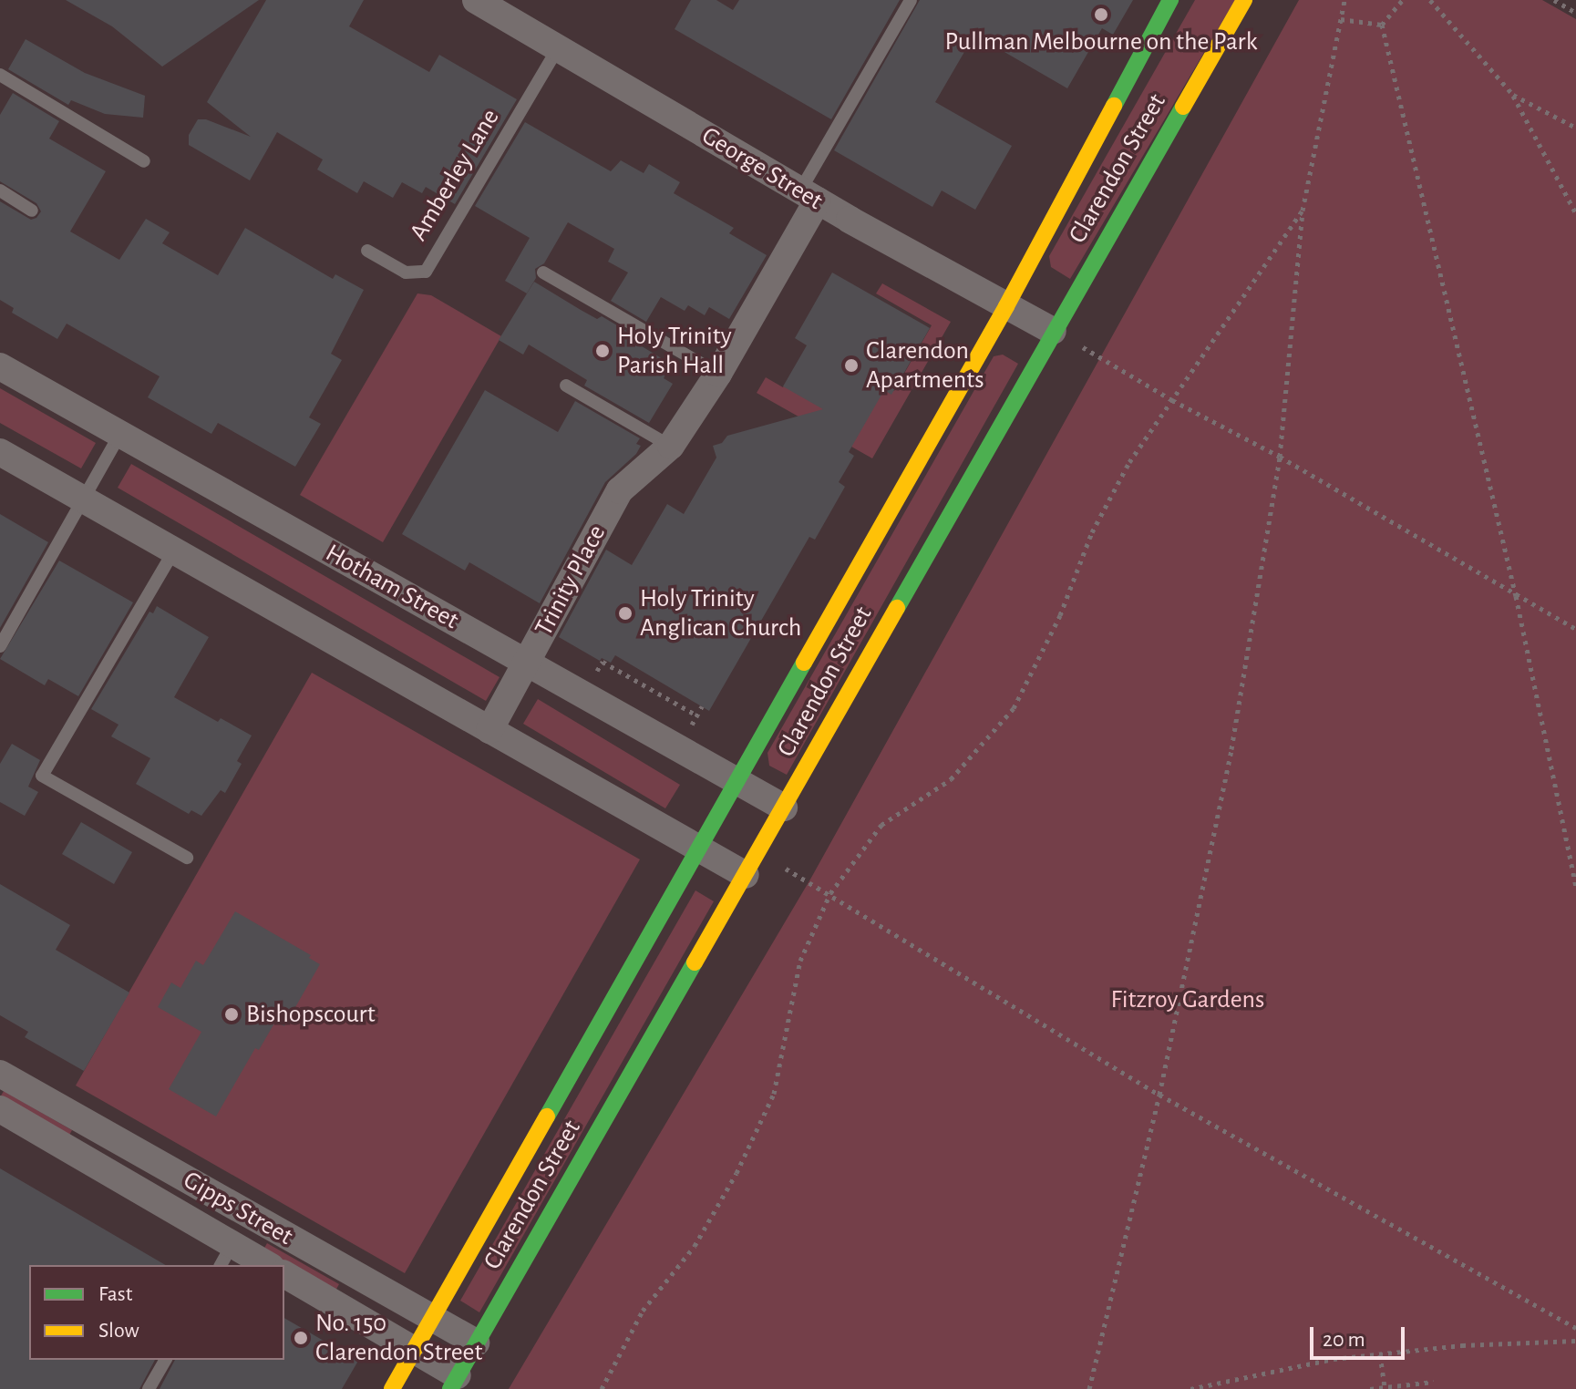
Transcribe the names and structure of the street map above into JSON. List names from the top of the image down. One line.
{"streets":{"street":["George Street","Clarendon Street","Trinity Place","Hotham Street","Gipps Street"],"lane":["Amberley Lane"]},"crossings":[["George Street","Clarendon Street"],["George Street","Amberley Lane"],["George Street","Trinity Place"],["Clarendon Street","Hotham Street"],["Clarendon Street","Gipps Street"],["Trinity Place","Hotham Street"]],"parks":["Fitzroy Gardens"],"places":["Pullman Melbourne on the Park","Holy Trinity Parish Hall","Clarendon Apartments","Holy Trinity Anglican Church","Bishopscourt","No. 150 Clarendon Street"],"legend":["Fast","Slow"],"scale_bar":"20 m"}
